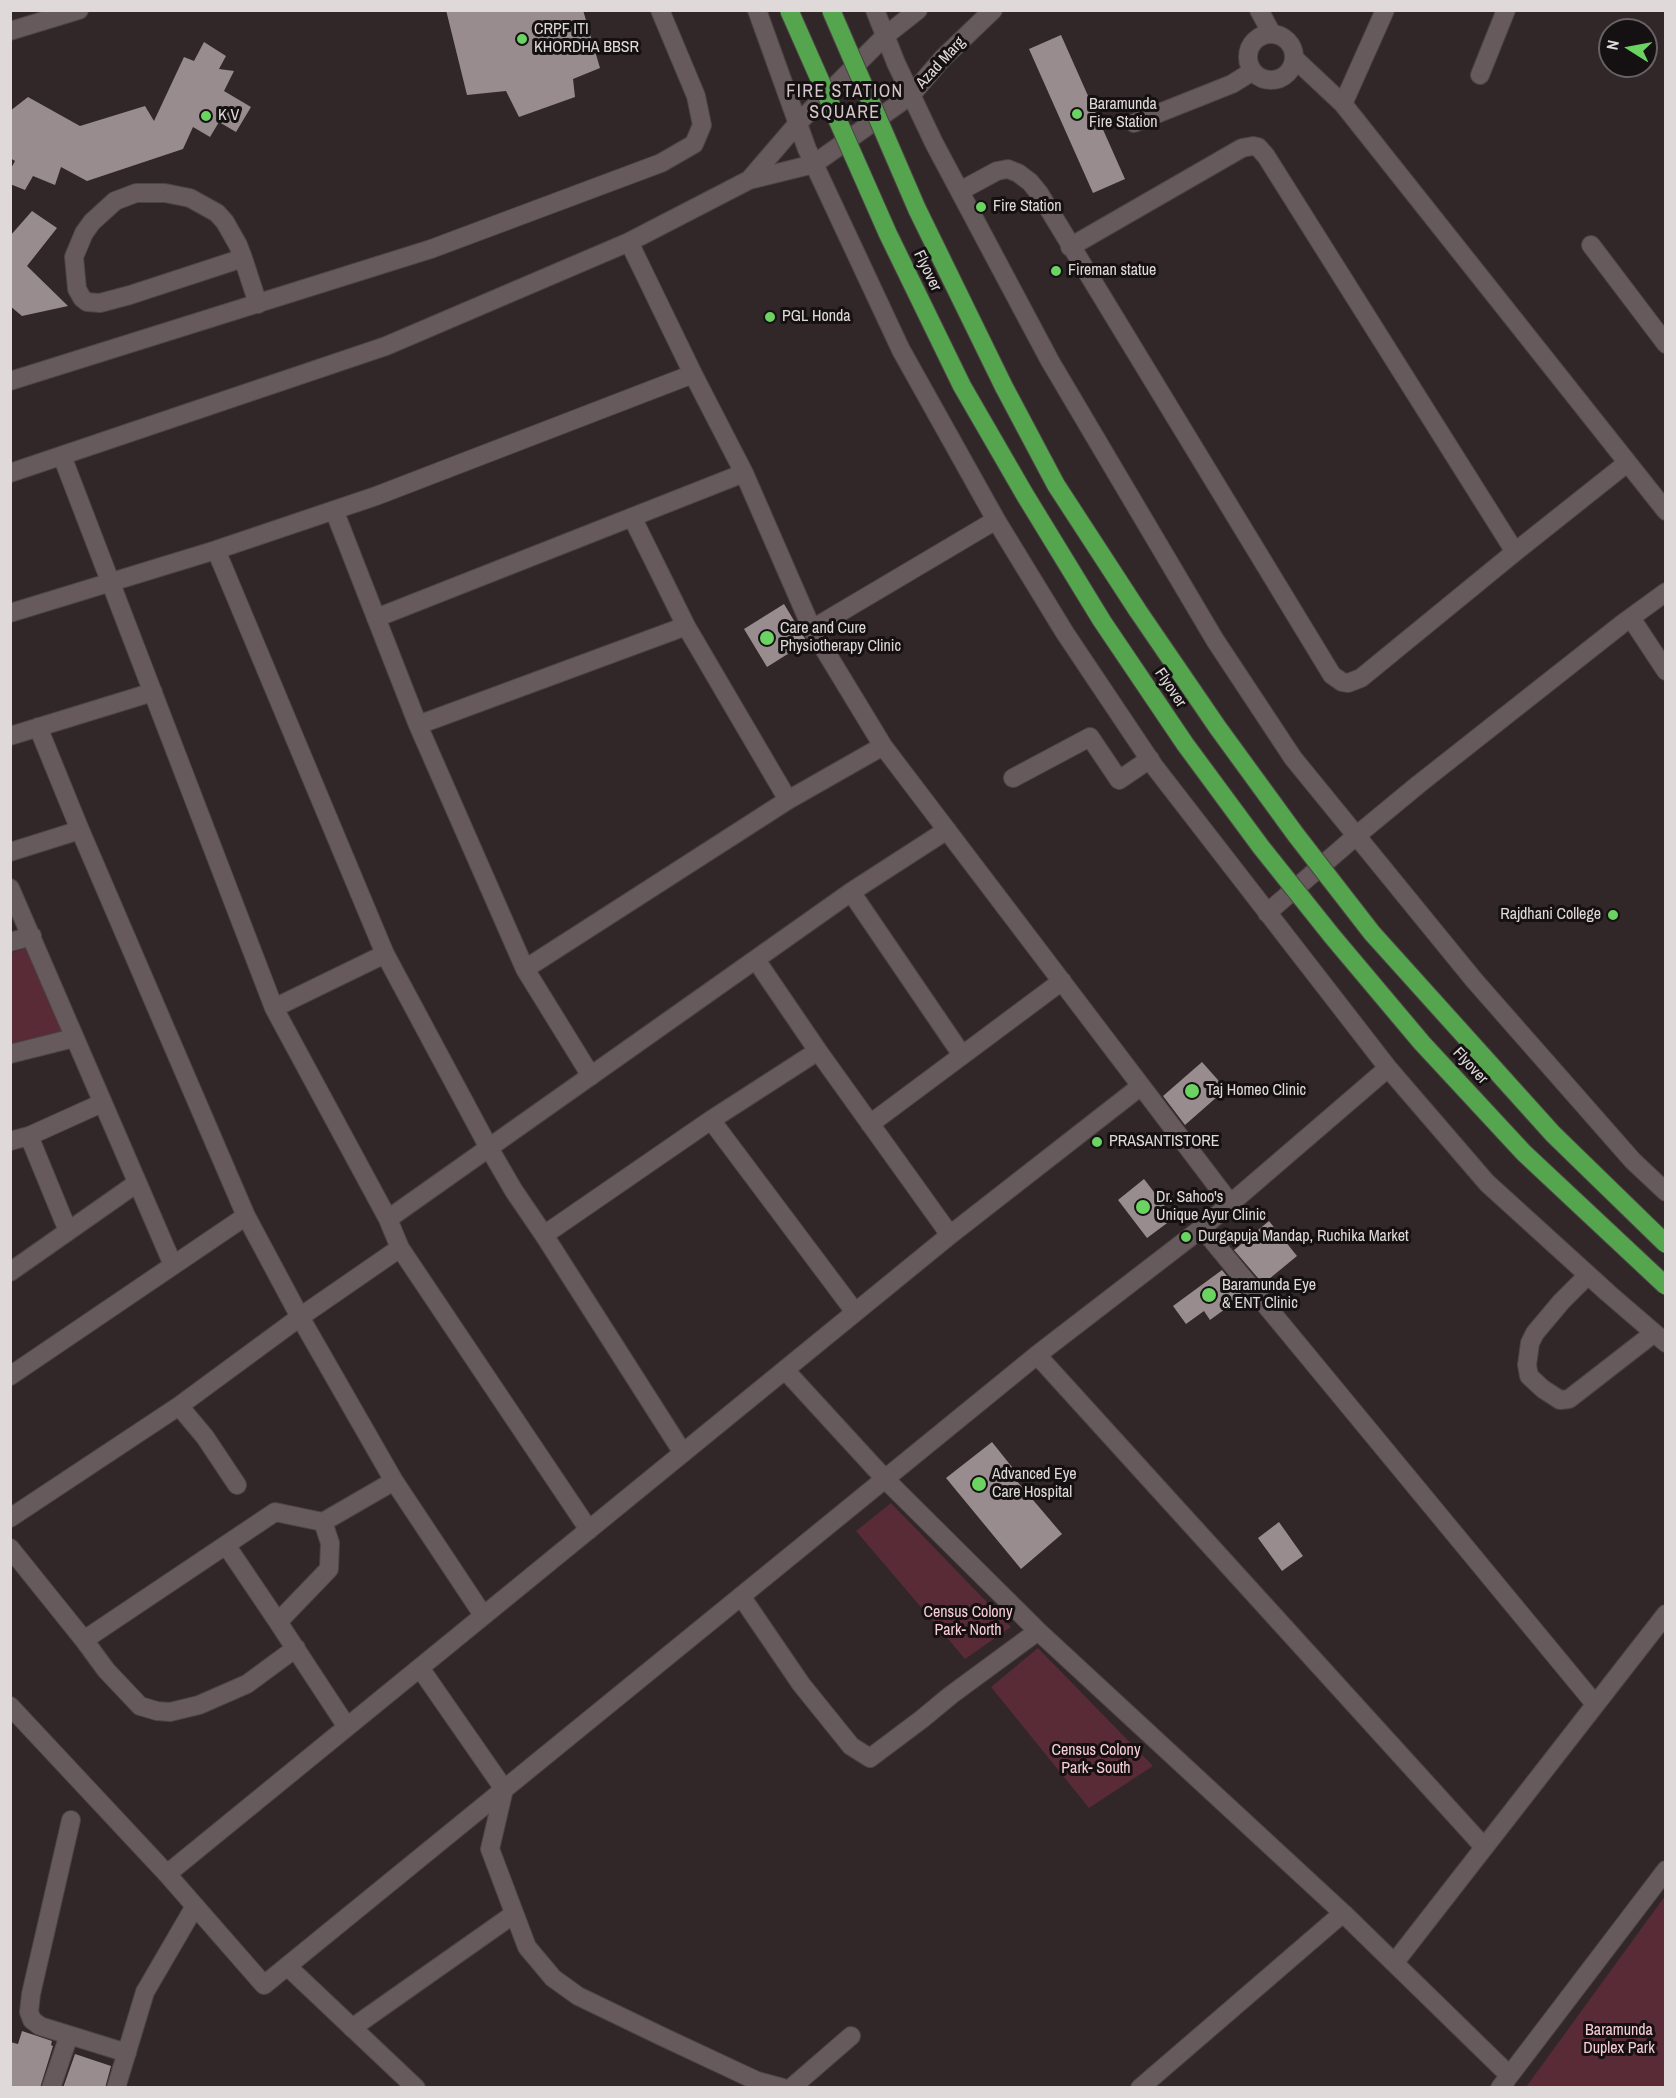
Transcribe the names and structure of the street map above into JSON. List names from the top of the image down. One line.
{"streets":{"highway":["Flyover"],"street":["Azad Marg"]},"districts":["FIRE STATION SQUARE"],"parks":["Census Colony Park- North","Census Colony Park- South","Baramunda Duplex Park"],"places":["CRPF ITI KHORDHA BBSR","Baramunda Fire Station","K V","Fire Station","Fireman statue","PGL Honda","Care and Cure Physiotherapy Clinic","Rajdhani College","Taj Homeo Clinic","PRASANTISTORE","Dr. Sahoo's Unique Ayur Clinic","Durgapuja Mandap, Ruchika Market","Baramunda Eye & ENT Clinic","Advanced Eye Care Hospital"],"north":"left"}
